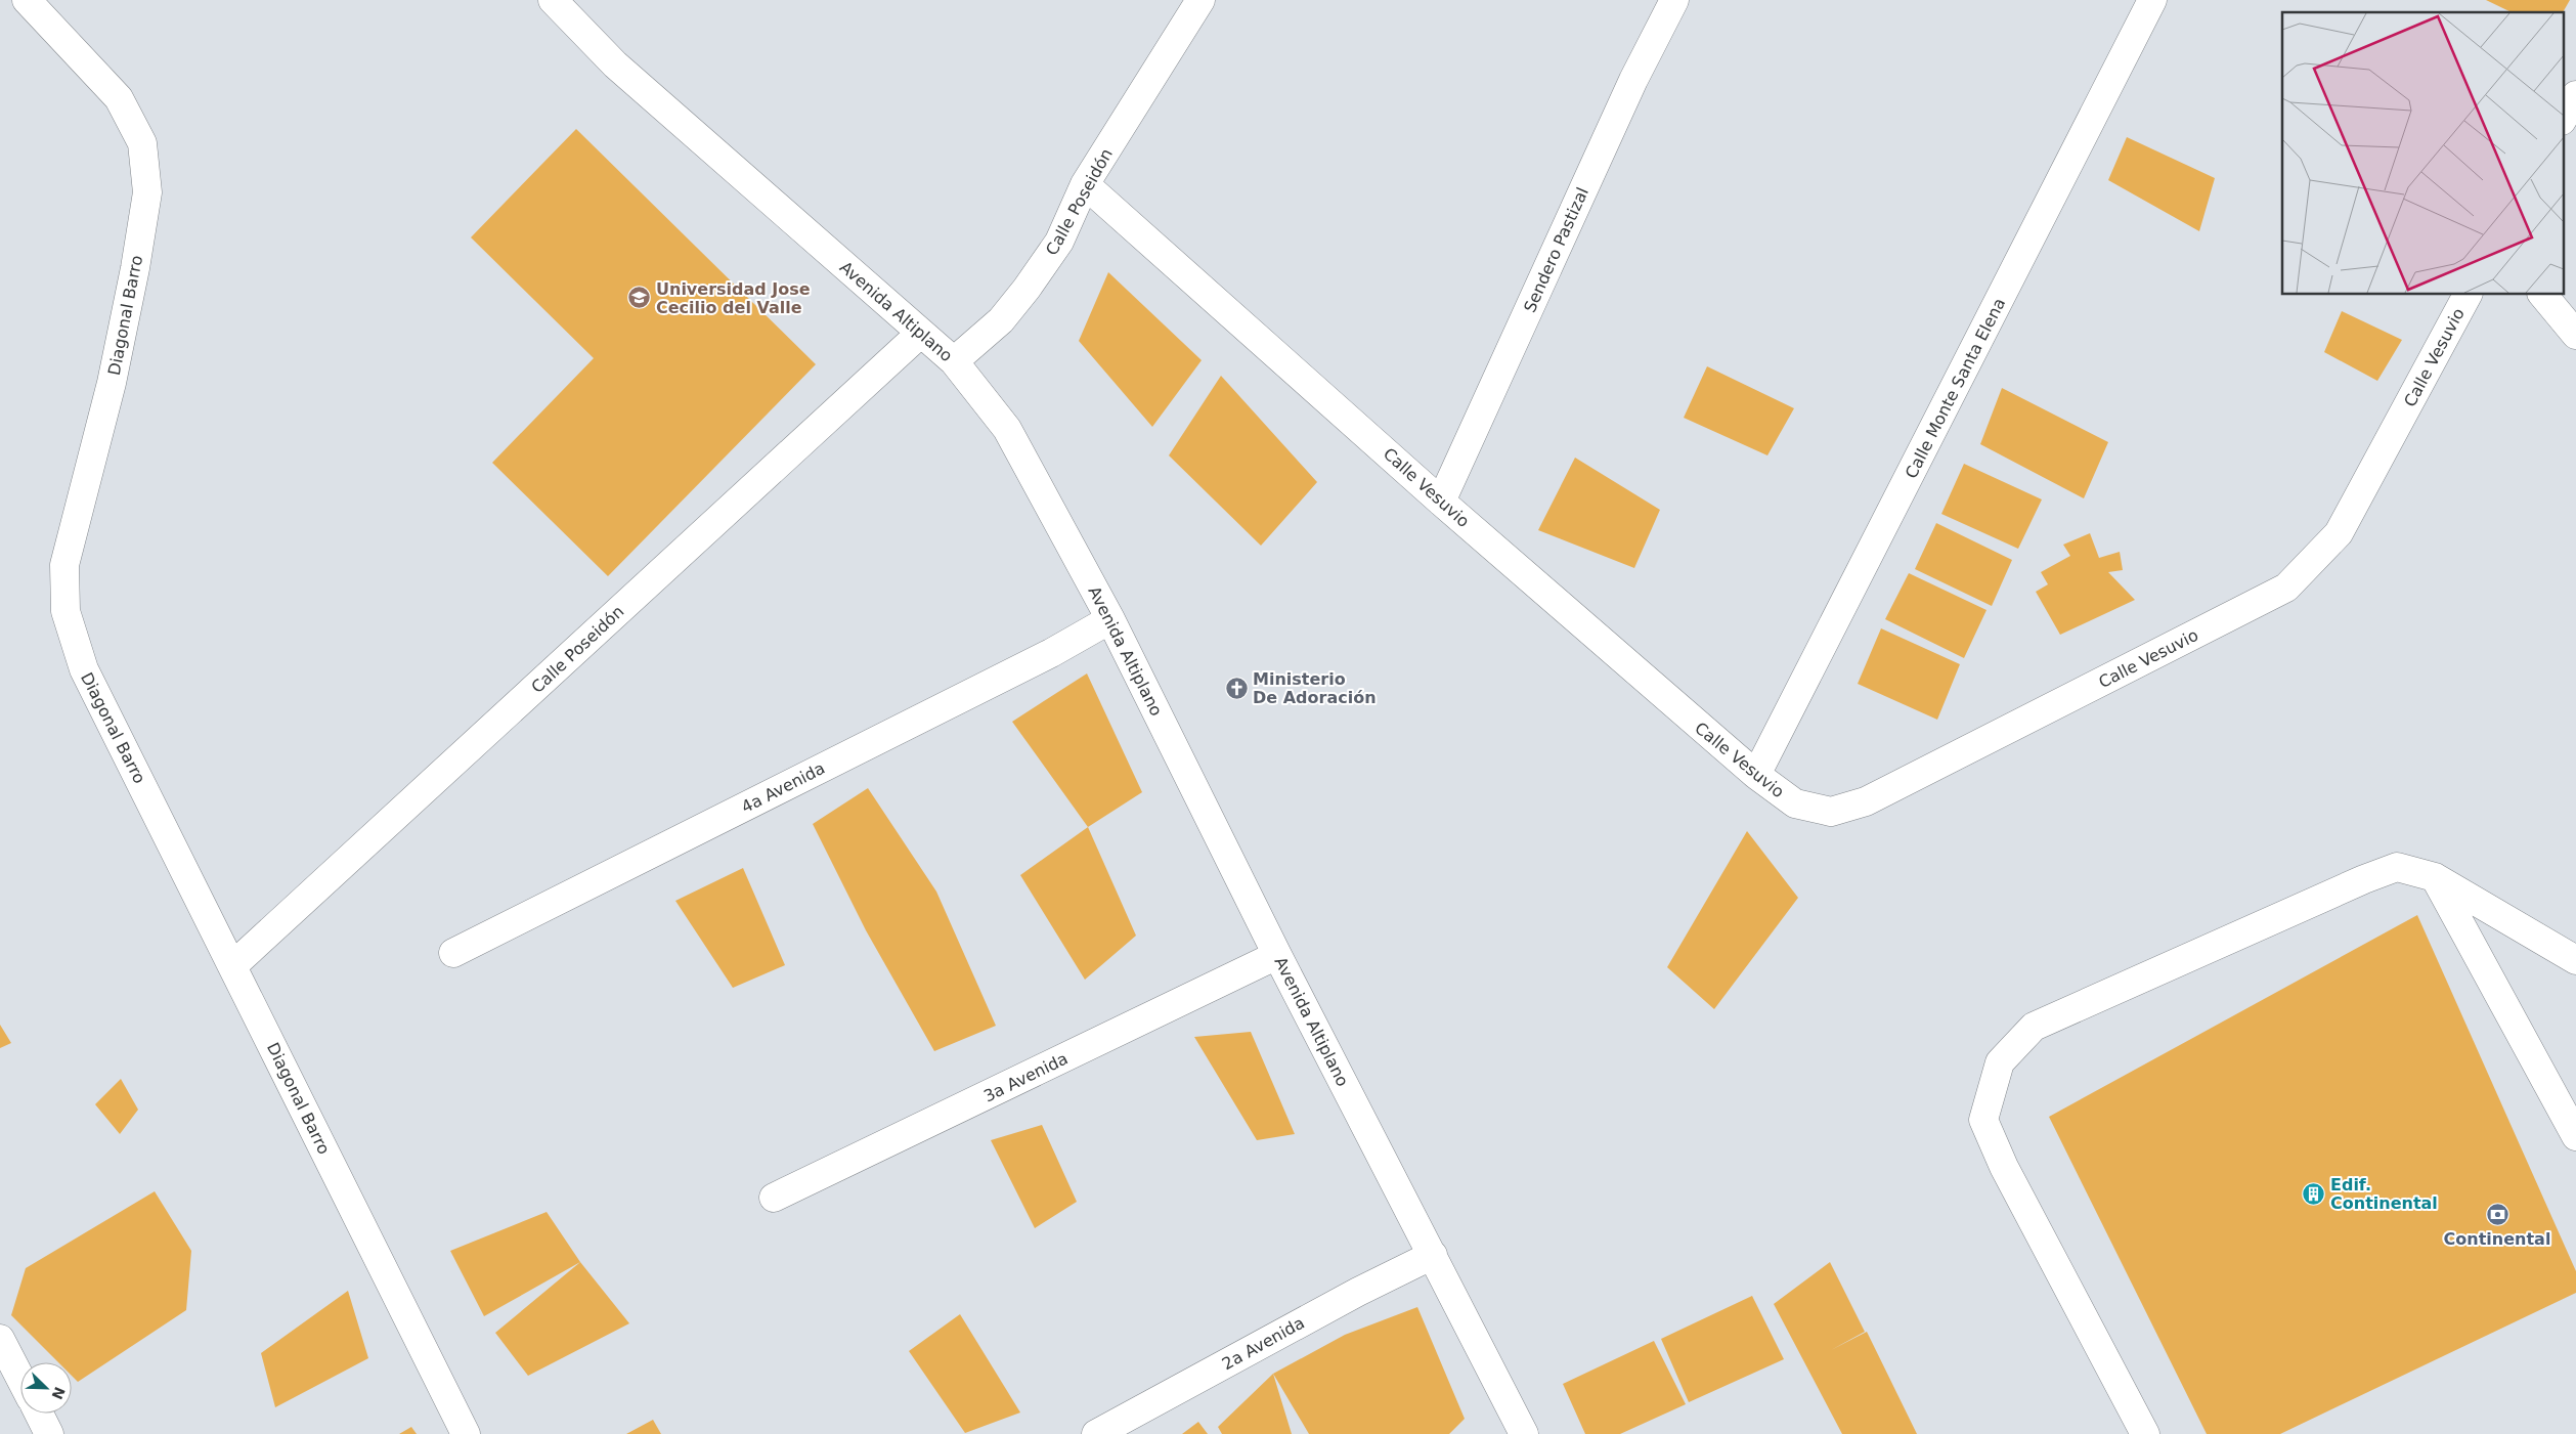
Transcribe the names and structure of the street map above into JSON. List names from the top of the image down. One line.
{"streets":{"street":["Calle Poseidón","Sendero Pastizal","Avenida Altiplano","Diagonal Barro","Calle Vesuvio","Calle Monte Santa Elena","4a Avenida","3a Avenida","2a Avenida"]},"crossings":[["Calle Poseidón","Avenida Altiplano"],["Calle Poseidón","Diagonal Barro"],["Calle Poseidón","Calle Vesuvio"],["Sendero Pastizal","Calle Vesuvio"],["Avenida Altiplano","4a Avenida"],["Avenida Altiplano","3a Avenida"],["Avenida Altiplano","2a Avenida"],["Calle Vesuvio","Calle Monte Santa Elena"]],"places":{"school or university":["Universidad Jose Cecilio del Valle"],"church":["Ministerio De Adoración"],"building":["Edif. Continental"],"bank":["Continental"]},"north":"bottom right"}
